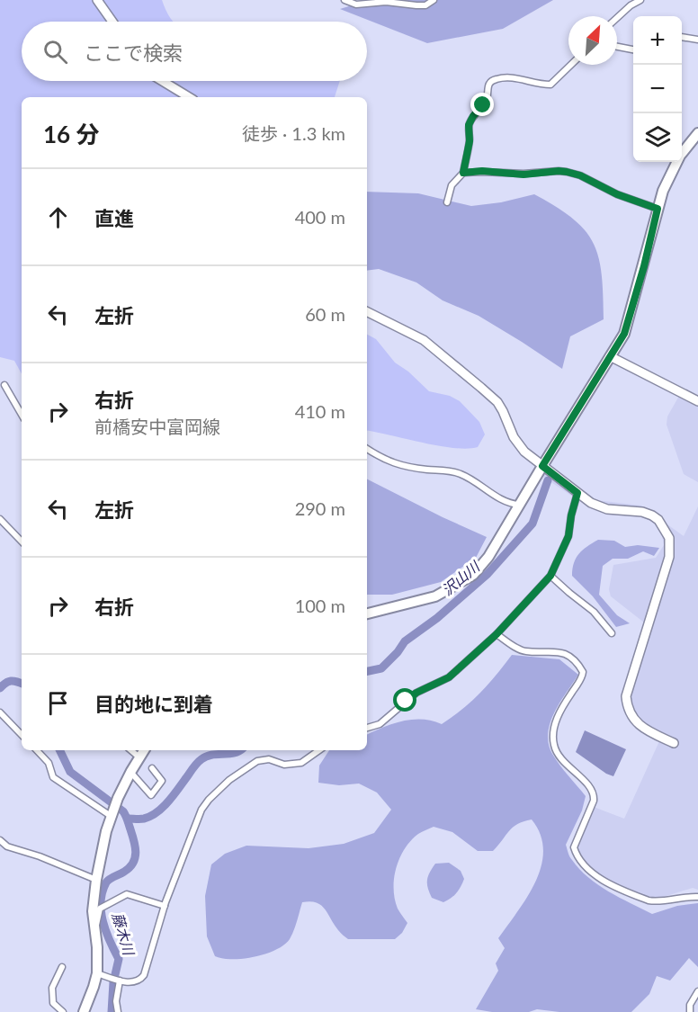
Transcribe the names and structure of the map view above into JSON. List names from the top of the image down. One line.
{"water":["沢山川","藤木川"],"north":"top right","page":{"map_buttons":["+","−"],"search":"ここで検索","heading":["16 分","徒歩 · 1.3 km"],"list":[["直進","400 m"],["左折","60 m"],["右折","前橋安中富岡線","410 m"],["左折","290 m"],["右折","100 m"],"目的地に到着"]}}
